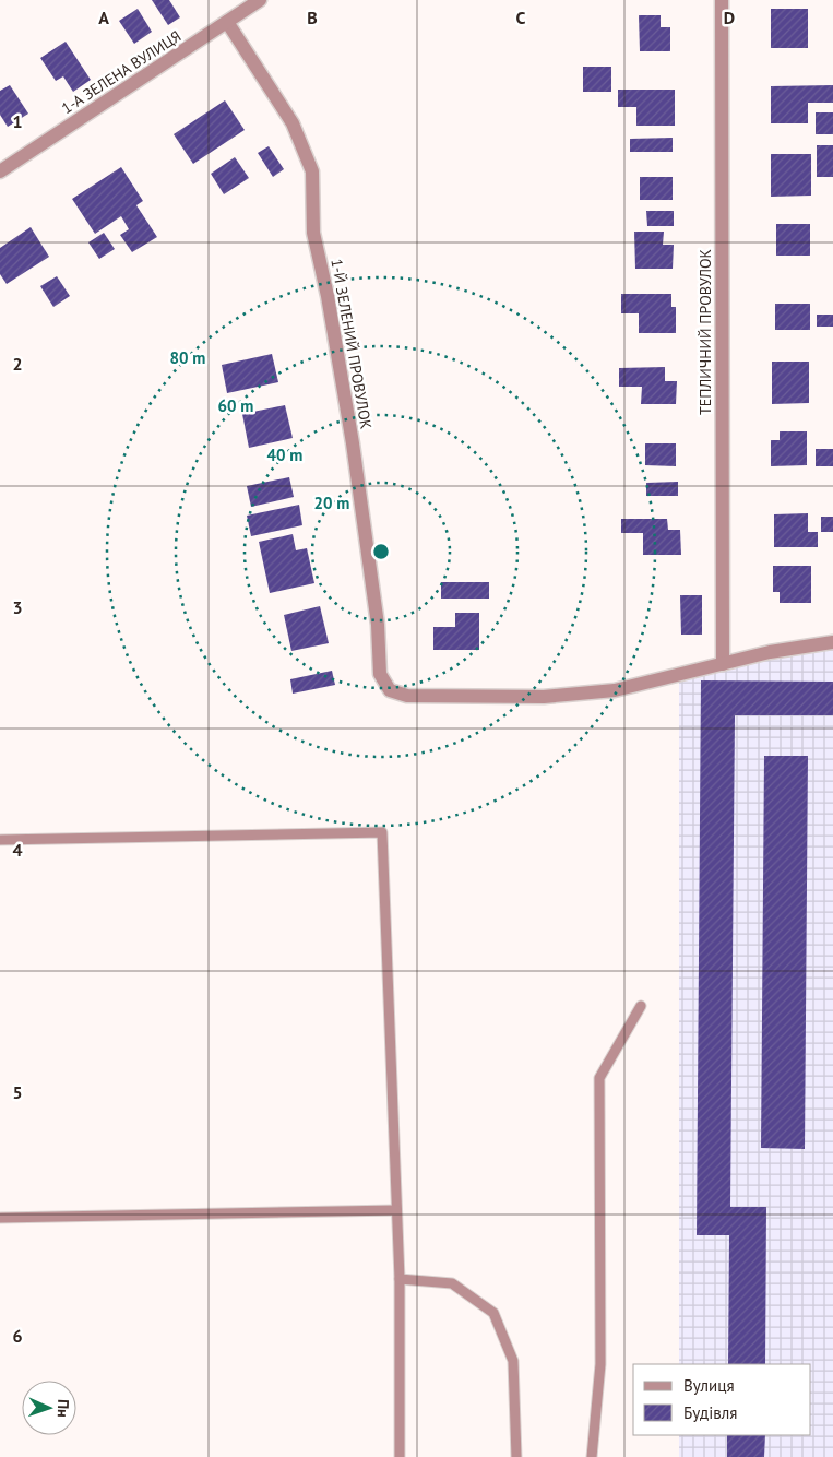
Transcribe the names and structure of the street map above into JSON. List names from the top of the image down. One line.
{"streets":{"street":["1-А ЗЕЛЕНА ВУЛИЦЯ","ТЕПЛИЧНИЙ ПРОВУЛОК","1-Й ЗЕЛЕНИЙ ПРОВУЛОК"]},"crossings":[["1-А ЗЕЛЕНА ВУЛИЦЯ","1-Й ЗЕЛЕНИЙ ПРОВУЛОК"],["ТЕПЛИЧНИЙ ПРОВУЛОК","1-Й ЗЕЛЕНИЙ ПРОВУЛОК"]],"legend":["Вулиця","Будівля"],"north":"right","grid":{"columns":["A","B","C","D"],"rows":["1","2","3","4","5","6"]},"rings":["80 m","60 m","40 m","20 m"]}
